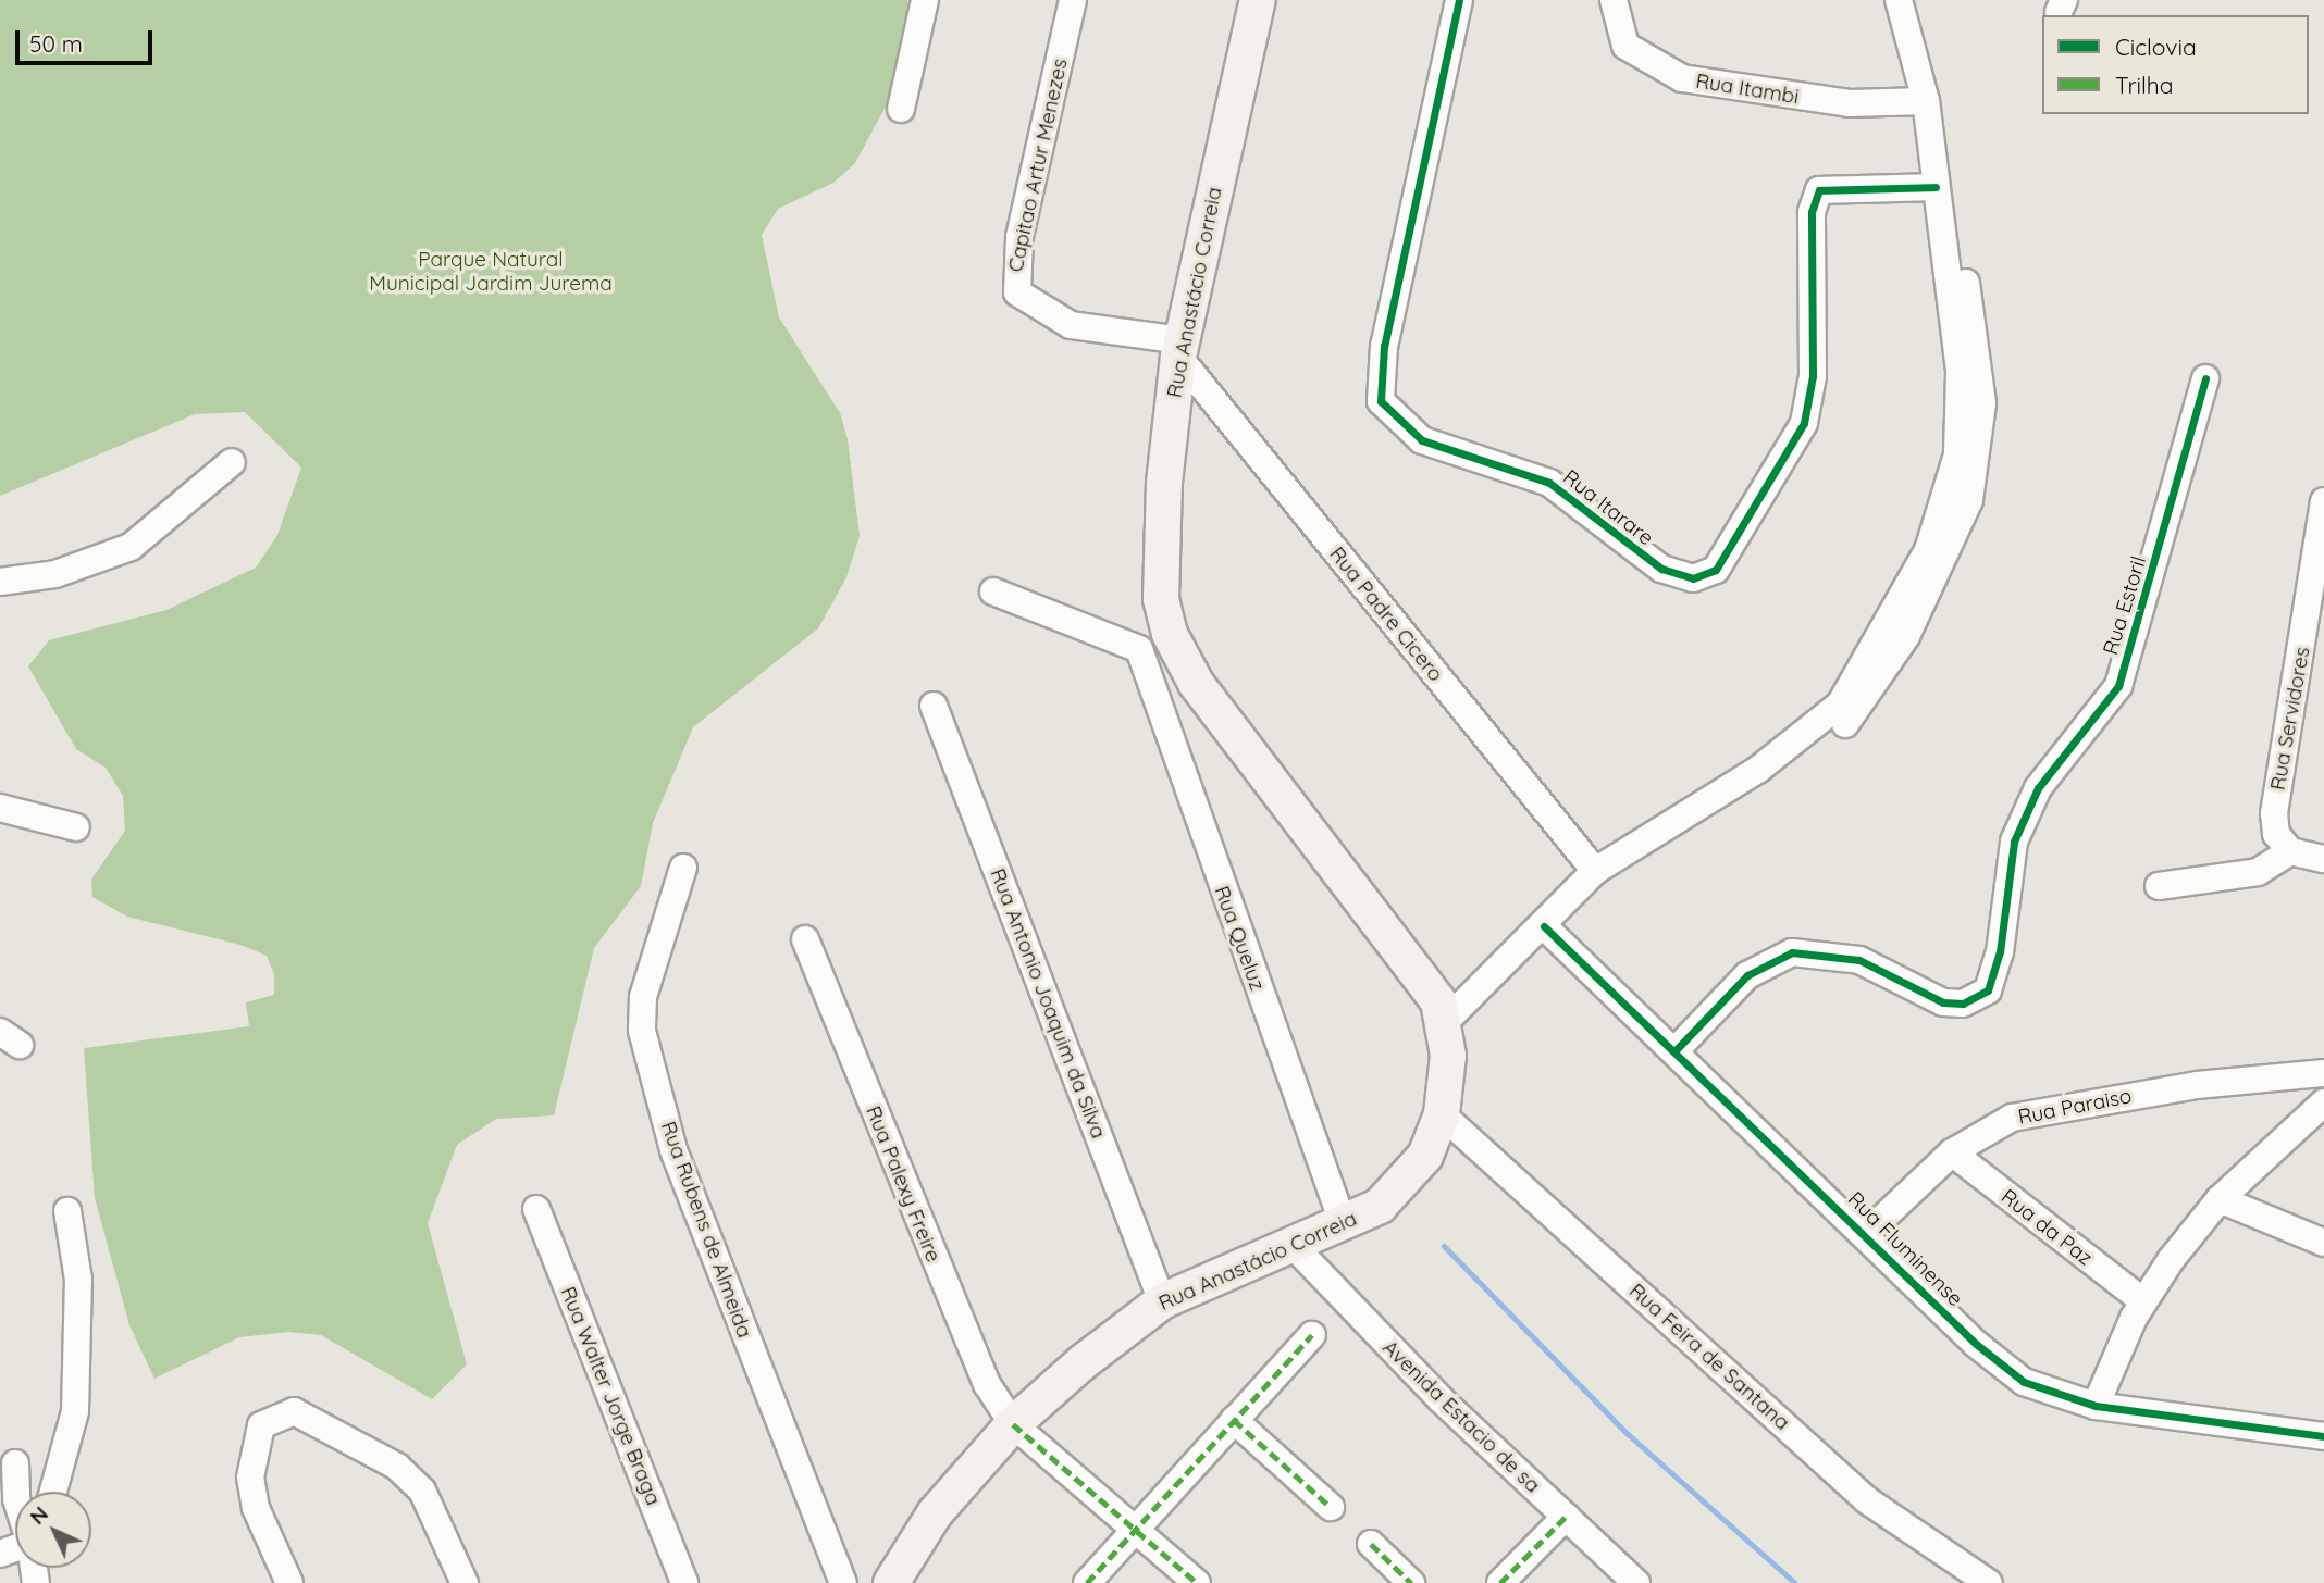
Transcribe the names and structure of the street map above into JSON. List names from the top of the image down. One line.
{"streets":{"main road":["Rua Anastácio Correia"],"street":["Rua Itambi","Capitao Artur Menezes","Rua Itarare","Rua Estoril","Rua Padre Cicero","Rua Servidores","Rua Queluz","Rua Antonio Joaquim da Silva","Rua Paraiso","Rua Palexy Freire","Rua da Paz","Rua Rubens de Almeida","Rua Fluminense","Rua Feira de Santana","Rua Walter Jorge Braga","Avenida Estacio de sa"]},"crossings":[["Capitao Artur Menezes","Rua Anastácio Correia"],["Capitao Artur Menezes","Rua Padre Cicero"],["Rua Anastácio Correia","Rua Padre Cicero"],["Rua Anastácio Correia","Rua Queluz"],["Rua Anastácio Correia","Rua Antonio Joaquim da Silva"],["Rua Anastácio Correia","Rua Palexy Freire"],["Rua Anastácio Correia","Rua Feira de Santana"],["Rua Anastácio Correia","Avenida Estacio de sa"],["Rua Estoril","Rua Fluminense"],["Rua Paraiso","Rua da Paz"],["Rua Paraiso","Rua Fluminense"]],"parks":["Parque Natural Municipal Jardim Jurema"],"legend":["Ciclovia","Trilha"],"scale_bar":"50 m","north":"top left"}
